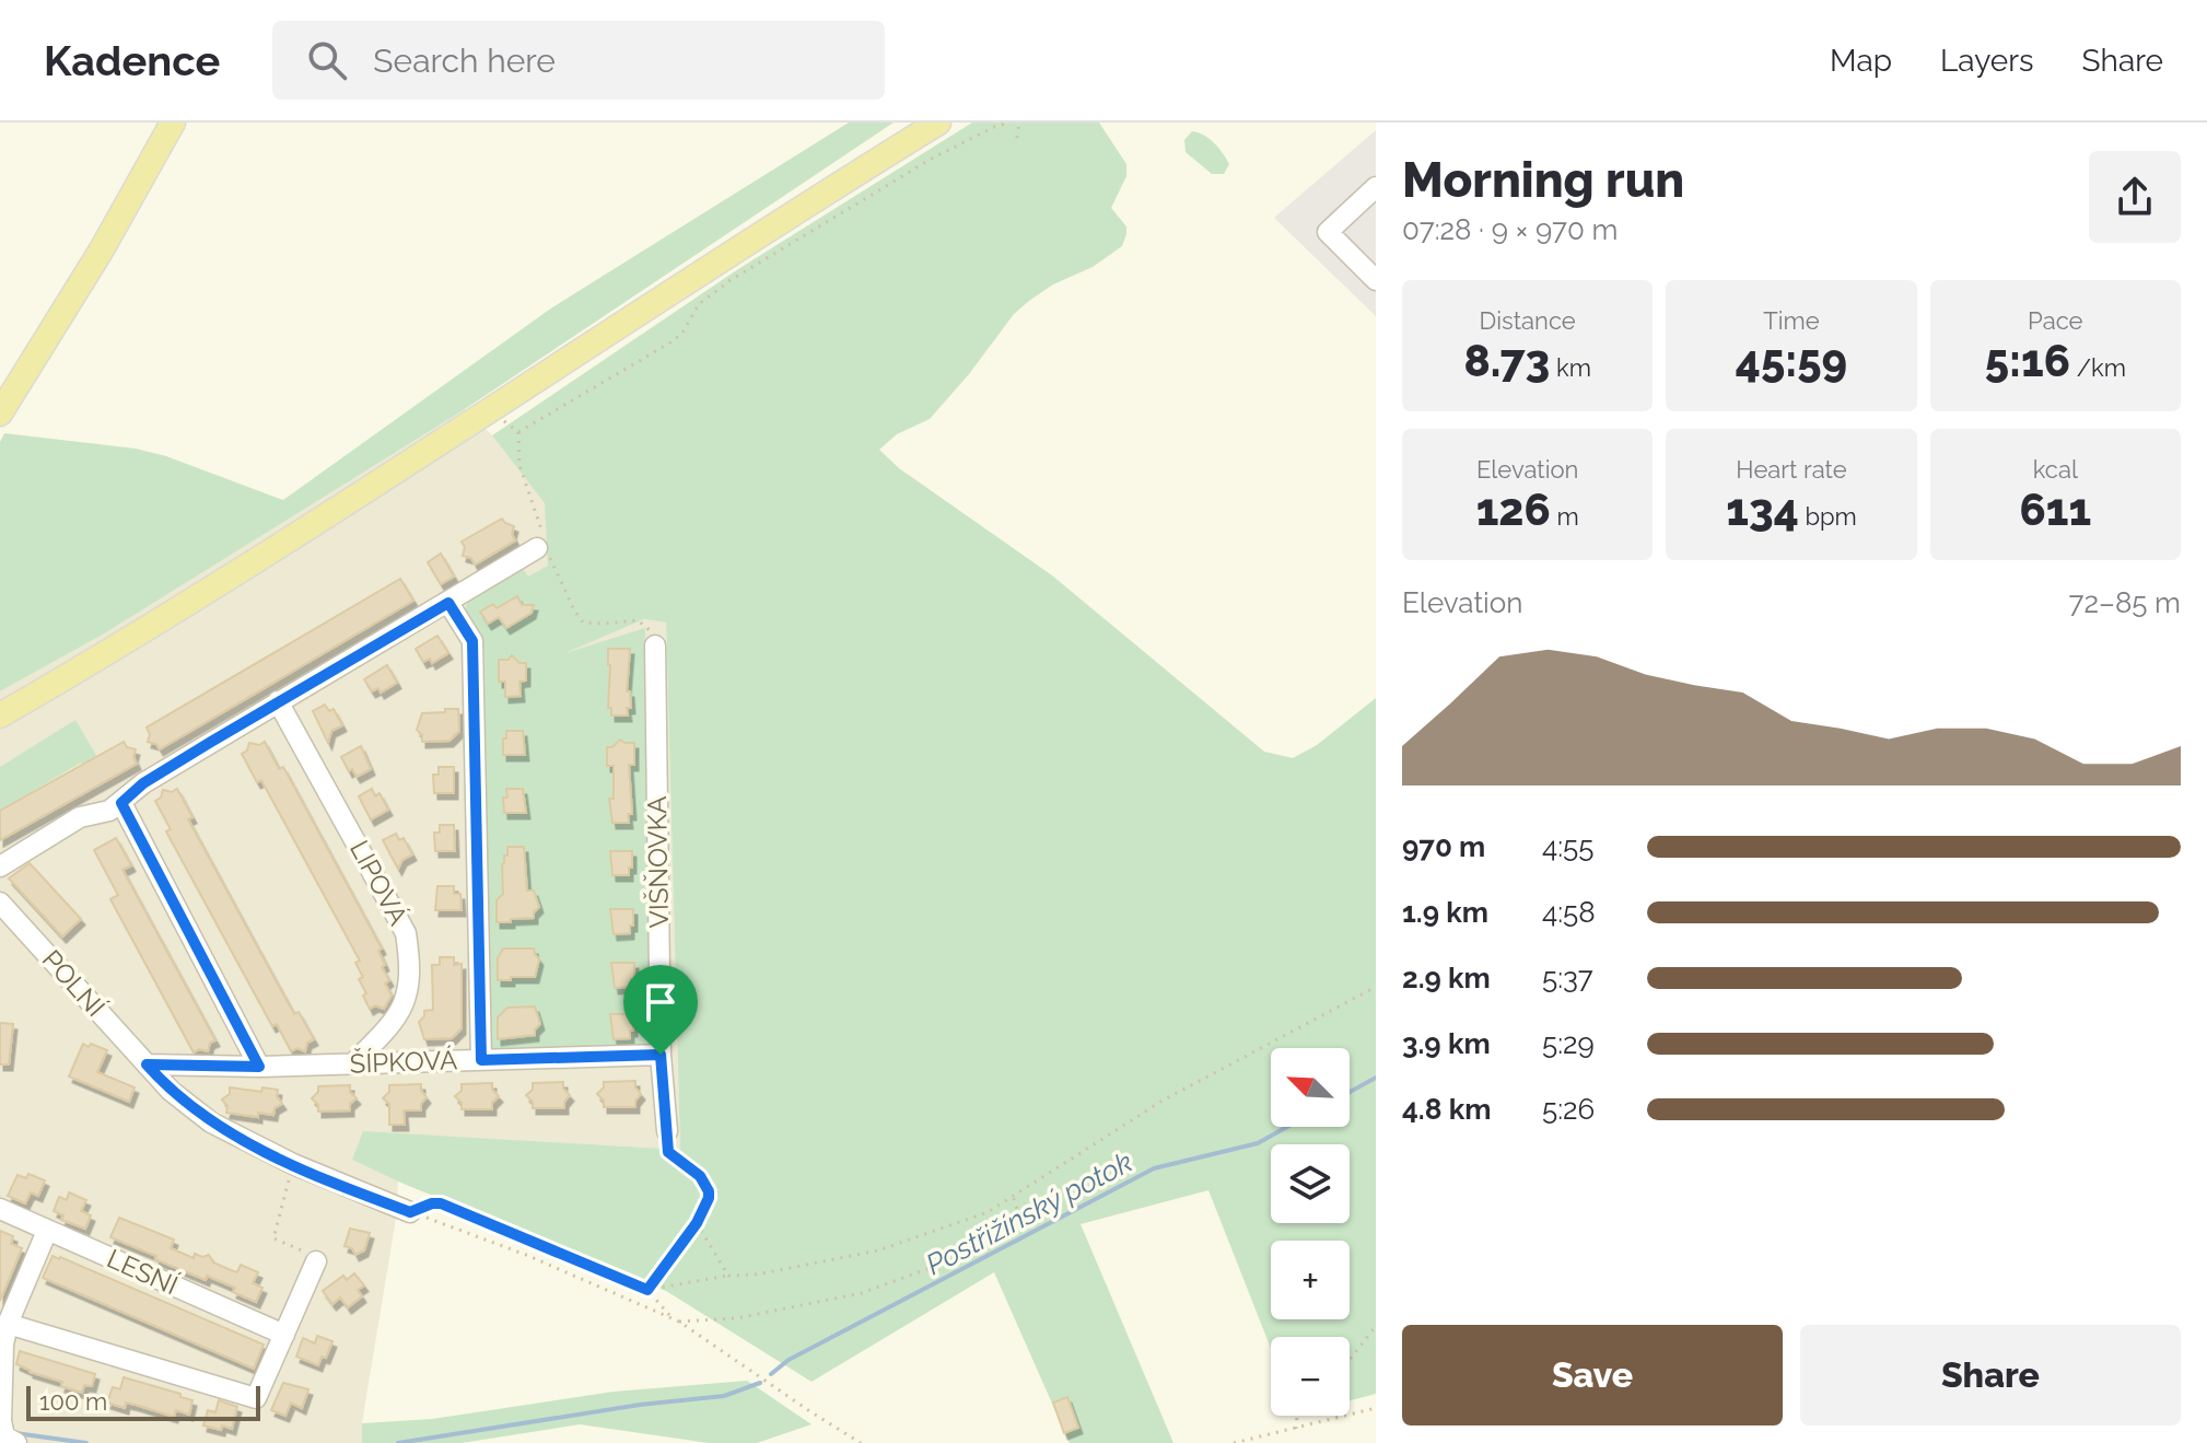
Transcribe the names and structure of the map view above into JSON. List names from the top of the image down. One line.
{"streets":{"street":["VIŠŇOVKA","LIPOVÁ","POLNÍ","ŠÍPKOVÁ","LESNÍ"]},"crossings":[["VIŠŇOVKA","ŠÍPKOVÁ"],["LIPOVÁ","ŠÍPKOVÁ"],["POLNÍ","ŠÍPKOVÁ"]],"water":["Postřižínský potok"],"scale_bar":"100 m","north":"top left","page":{"header":"Kadence","search":"Search here","nav":["Map","Layers","Share"],"heading":["Morning run","07:28 · 9 × 970 m"],"stats":[["Distance","8.73 km"],["Time","45:59"],["Pace","5:16 /km"],["Elevation","126 m"],["Heart rate","134 bpm"],["kcal","611"]],"chart":["Elevation","72–85 m"],"list":[{"name":"970 m","note":"4:55"},{"name":"1.9 km","note":"4:58"},{"name":"2.9 km","note":"5:37"},{"name":"3.9 km","note":"5:29"},{"name":"4.8 km","note":"5:26"}],"map_buttons":["+","−"],"buttons":["Save","Share"],"scale":"100 m"}}
